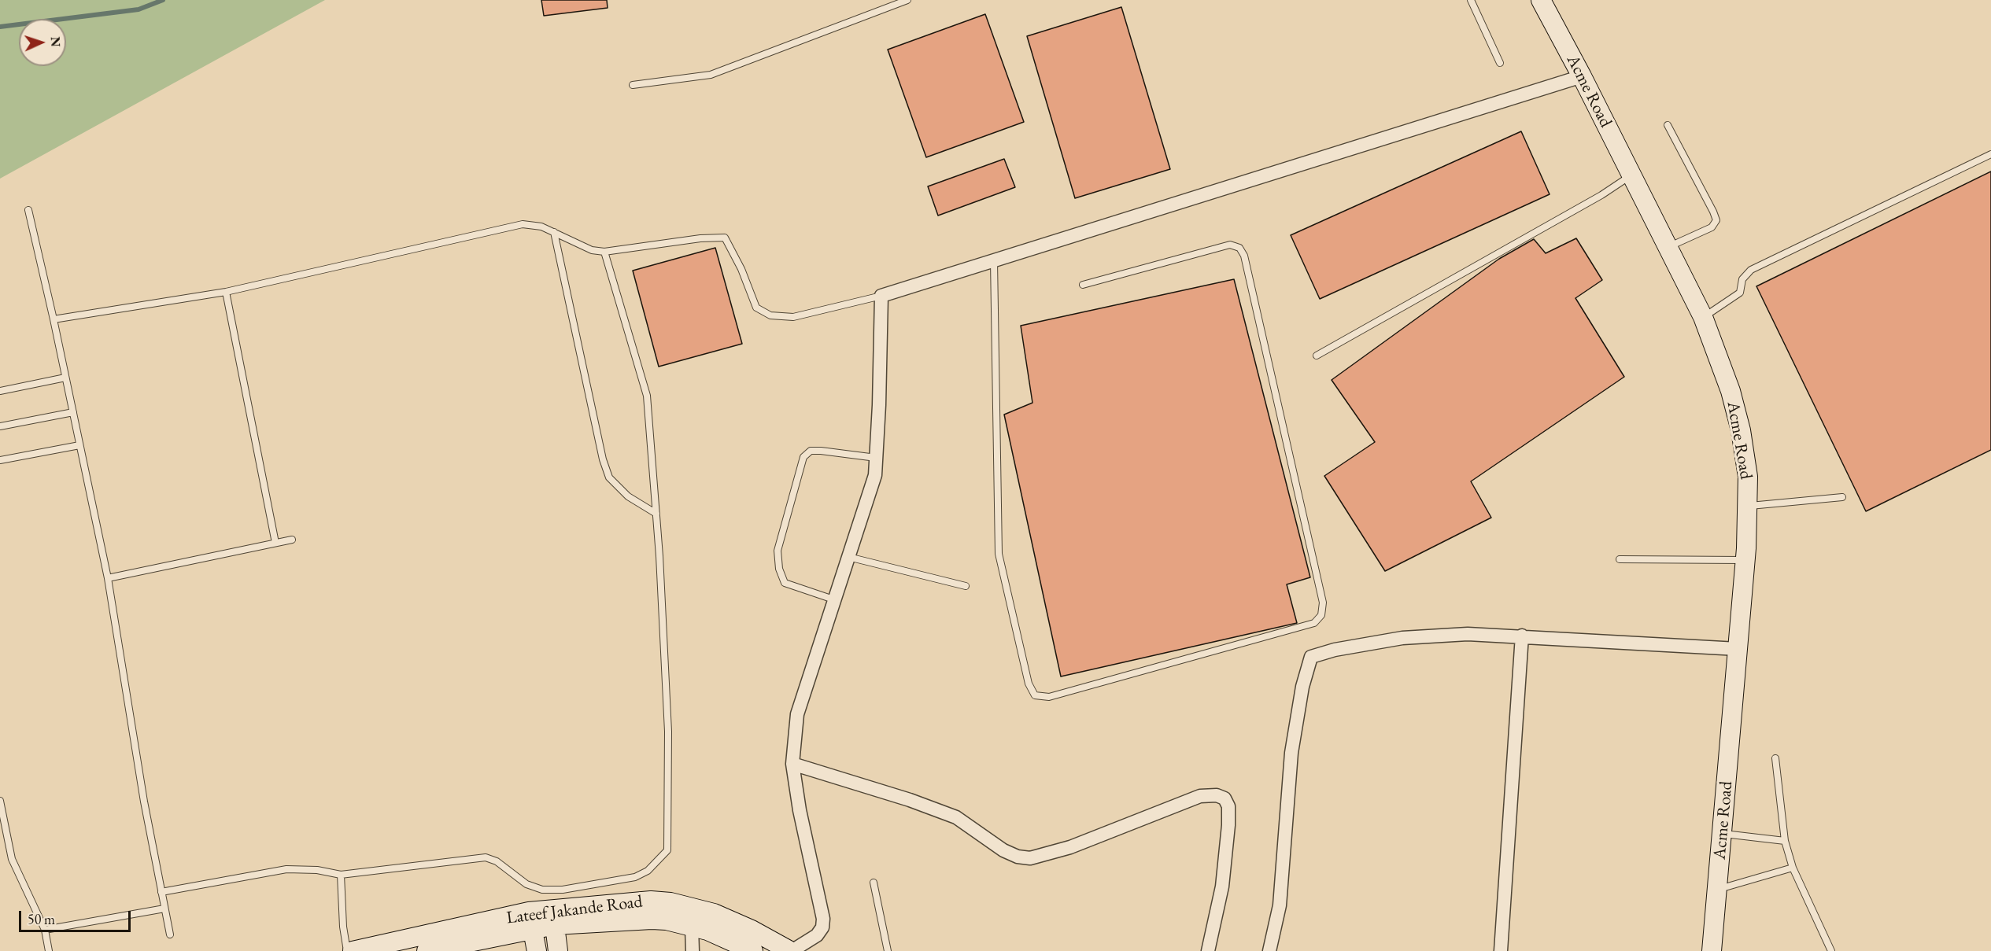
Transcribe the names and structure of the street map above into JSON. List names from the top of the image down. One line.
{"streets":{"street":["Acme Road","Lateef Jakande Road"]},"scale_bar":"50 m","north":"right"}
